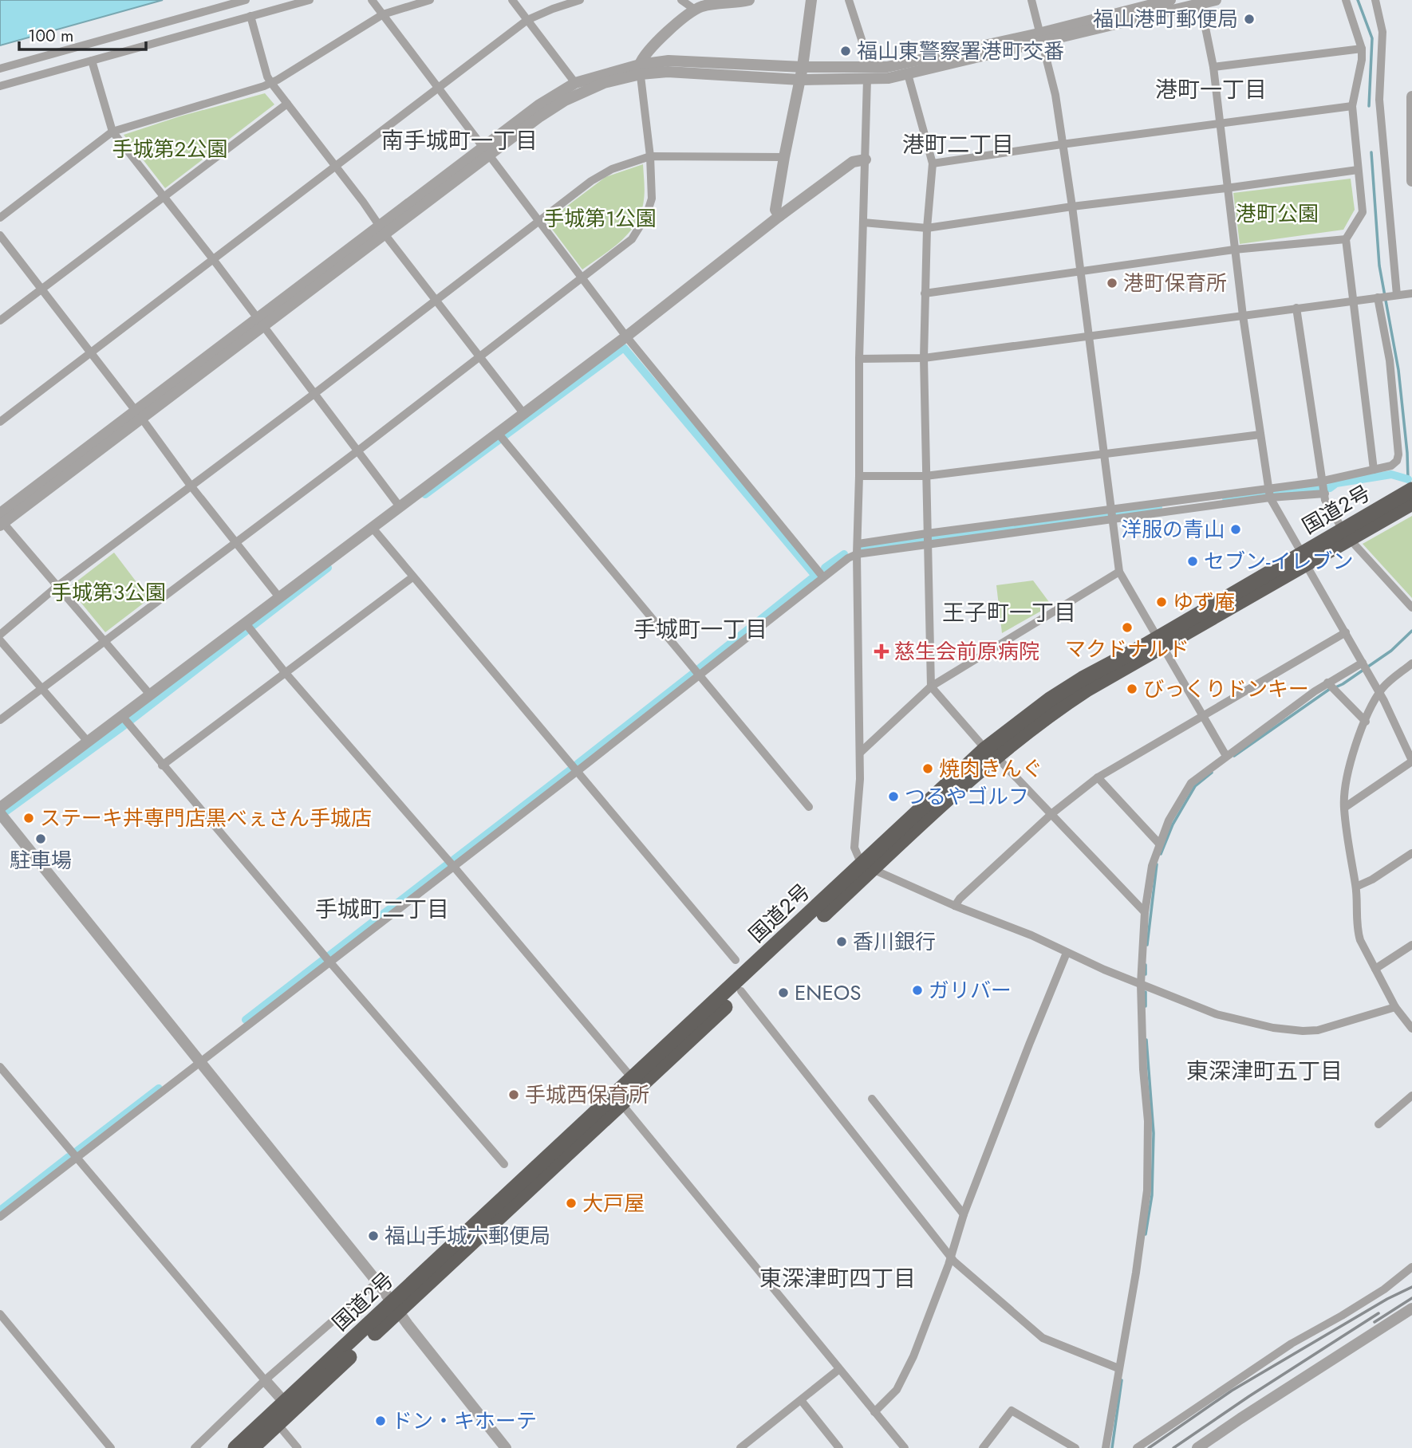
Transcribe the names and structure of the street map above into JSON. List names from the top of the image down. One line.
{"streets":{"highway":["国道2号"]},"districts":["港町一丁目","南手城町一丁目","港町二丁目","王子町一丁目","手城町一丁目","手城町二丁目","東深津町五丁目","東深津町四丁目"],"parks":["手城第2公園","港町公園","手城第1公園","手城第3公園"],"places":{"other":["福山港町郵便局","福山東警察署港町交番","港町保育所","洋服の青山","セブン-イレブン","ゆず庵","マクドナルド","びっくりドンキー","焼肉きんぐ","つるやゴルフ","ステーキ丼専門店黒べぇさん手城店","駐車場","香川銀行","ガリバー","ENEOS","手城西保育所","大戸屋","福山手城六郵便局","ドン・キホーテ"],"health":["慈生会前原病院"]},"scale_bar":"100 m"}
